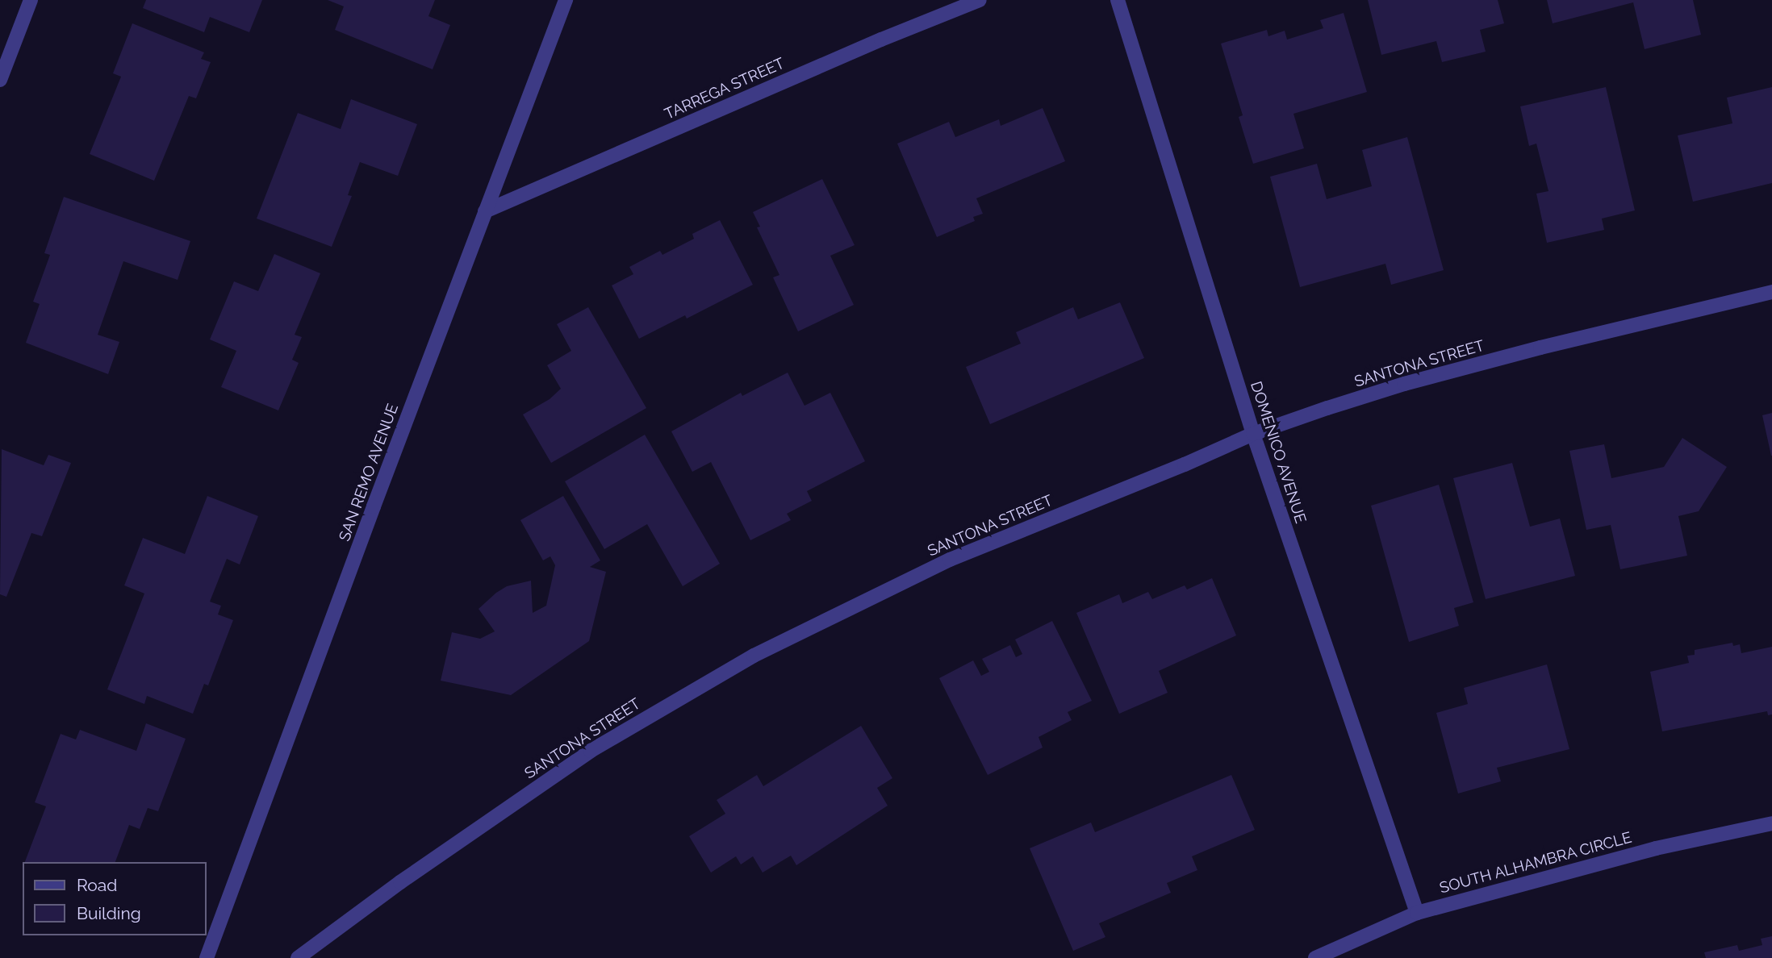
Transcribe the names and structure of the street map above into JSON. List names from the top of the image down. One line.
{"streets":{"street":["TARREGA STREET","SANTONA STREET","DOMENICO AVENUE","SAN REMO AVENUE","SOUTH ALHAMBRA CIRCLE"]},"crossings":[["TARREGA STREET","SAN REMO AVENUE"],["SANTONA STREET","DOMENICO AVENUE"],["DOMENICO AVENUE","SOUTH ALHAMBRA CIRCLE"]],"legend":["Road","Building"]}
